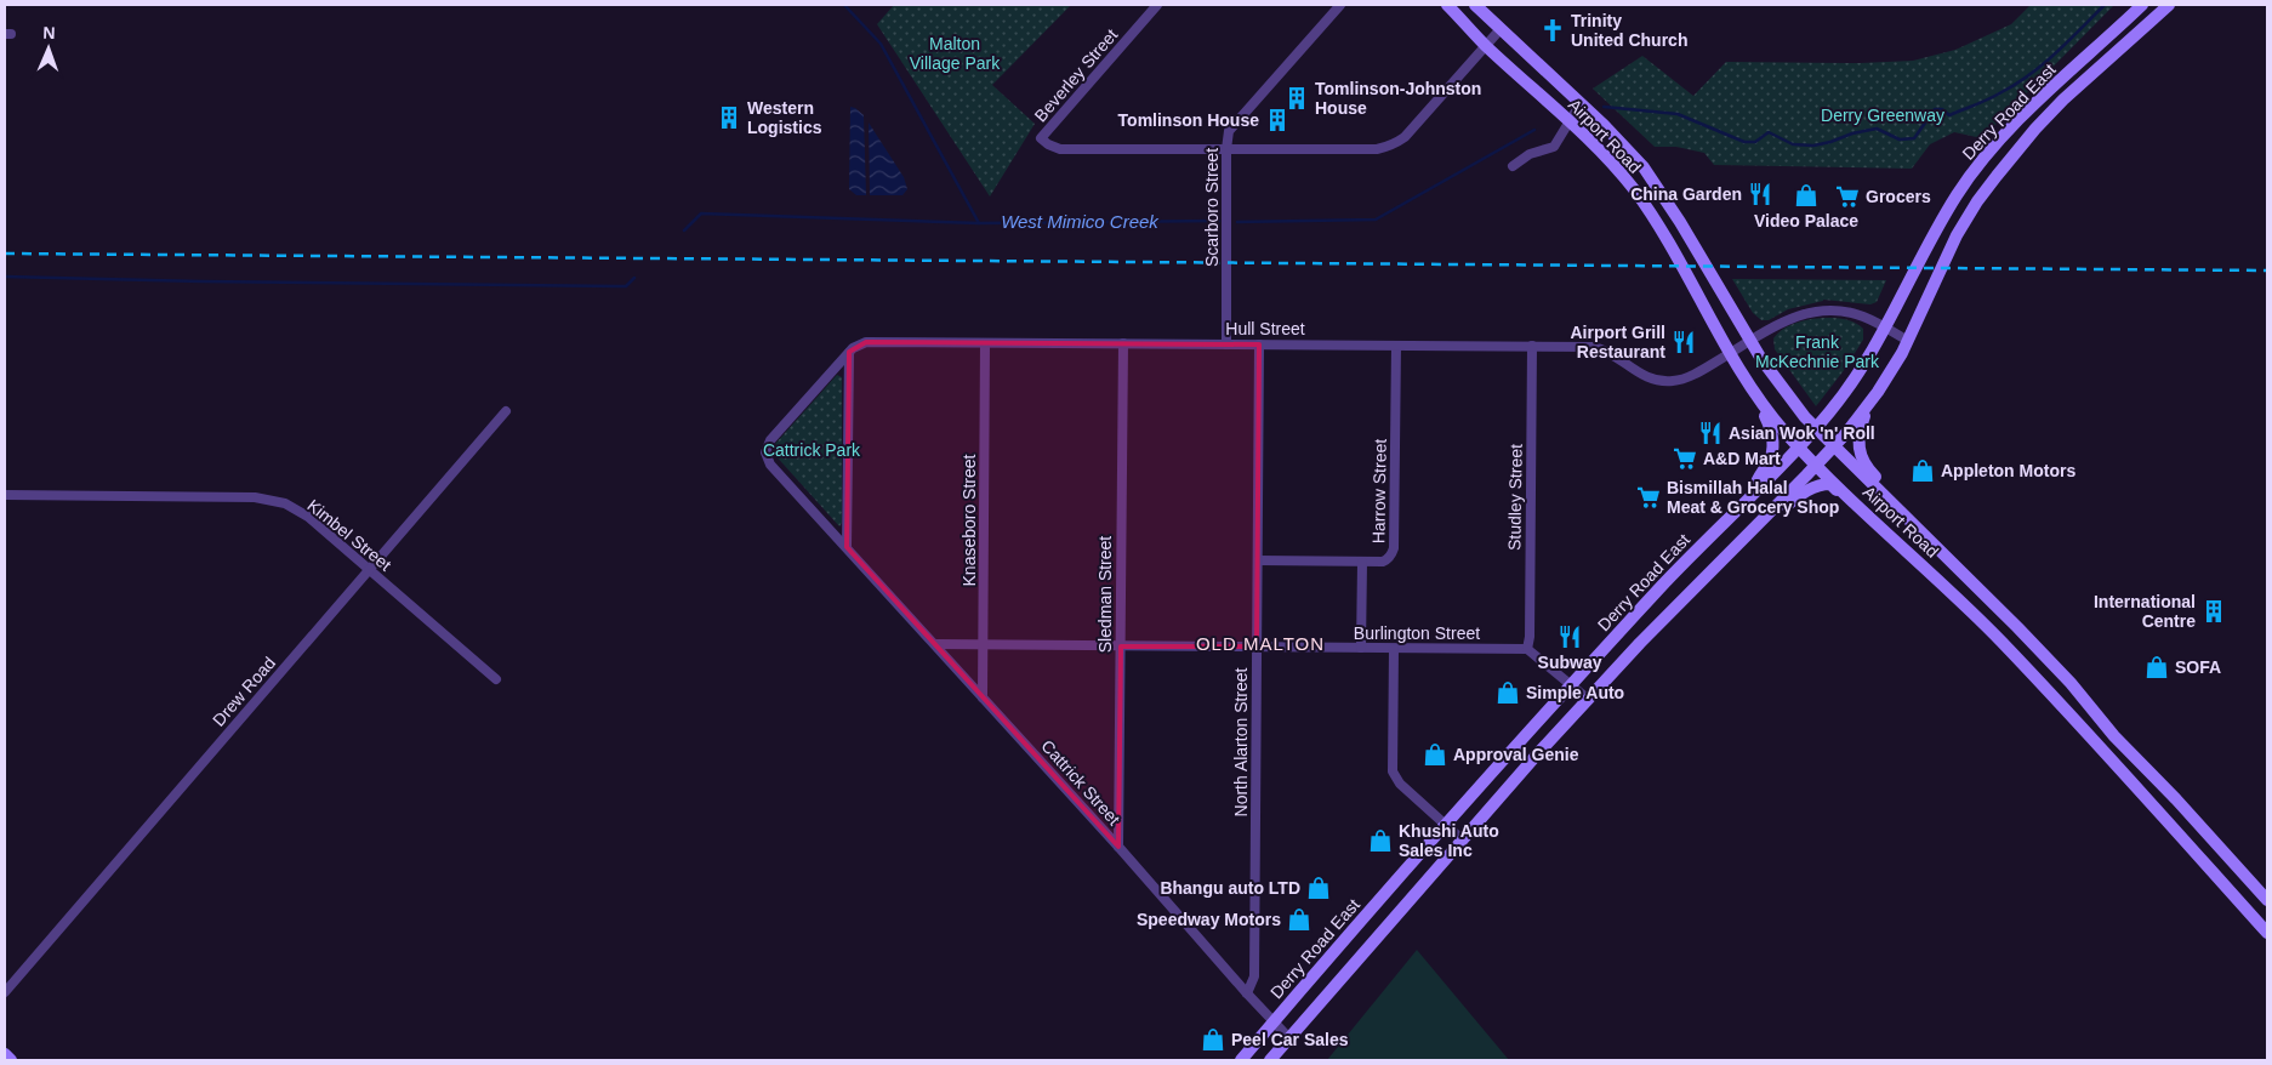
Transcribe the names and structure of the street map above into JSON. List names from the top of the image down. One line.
{"streets":{"main road":["Derry Road East","Airport Road"],"street":["Beverley Street","Scarboro Street","Hull Street","Harrow Street","Studley Street","Knaseboro Street","Kimbel Street","Sledman Street","Burlington Street","Drew Road","North Alarton Street","Cattrick Street"]},"crossings":[["Beverley Street","Scarboro Street"],["Derry Road East","Airport Road"],["Derry Road East","Hull Street"],["Derry Road East","Cattrick Street"],["Airport Road","Hull Street"],["Scarboro Street","Hull Street"],["Hull Street","Harrow Street"],["Hull Street","Studley Street"],["Hull Street","Knaseboro Street"],["Hull Street","Sledman Street"],["Hull Street","North Alarton Street"],["Hull Street","Cattrick Street"],["Harrow Street","Burlington Street"],["Studley Street","Burlington Street"],["Knaseboro Street","Burlington Street"],["Knaseboro Street","Cattrick Street"],["Kimbel Street","Drew Road"],["Sledman Street","Burlington Street"],["Sledman Street","Cattrick Street"],["Burlington Street","North Alarton Street"],["Burlington Street","Cattrick Street"],["North Alarton Street","Cattrick Street"]],"districts":["OLD MALTON"],"water":["West Mimico Creek"],"parks":["Malton Village Park","Derry Greenway","Frank McKechnie Park","Cattrick Park"],"places":{"church":["Trinity United Church"],"building":["Tomlinson-Johnston House","Western Logistics","Tomlinson House","International Centre"],"restaurant":["China Garden","Airport Grill Restaurant","Asian Wok 'n' Roll","Subway"],"shop":["Video Palace","Appleton Motors","SOFA","Simple Auto","Approval Genie","Khushi Auto Sales Inc","Bhangu auto LTD","Speedway Motors","Peel Car Sales"],"supermarket":["Grocers","A&D Mart","Bismillah Halal Meat & Grocery Shop"]},"north":"top"}
